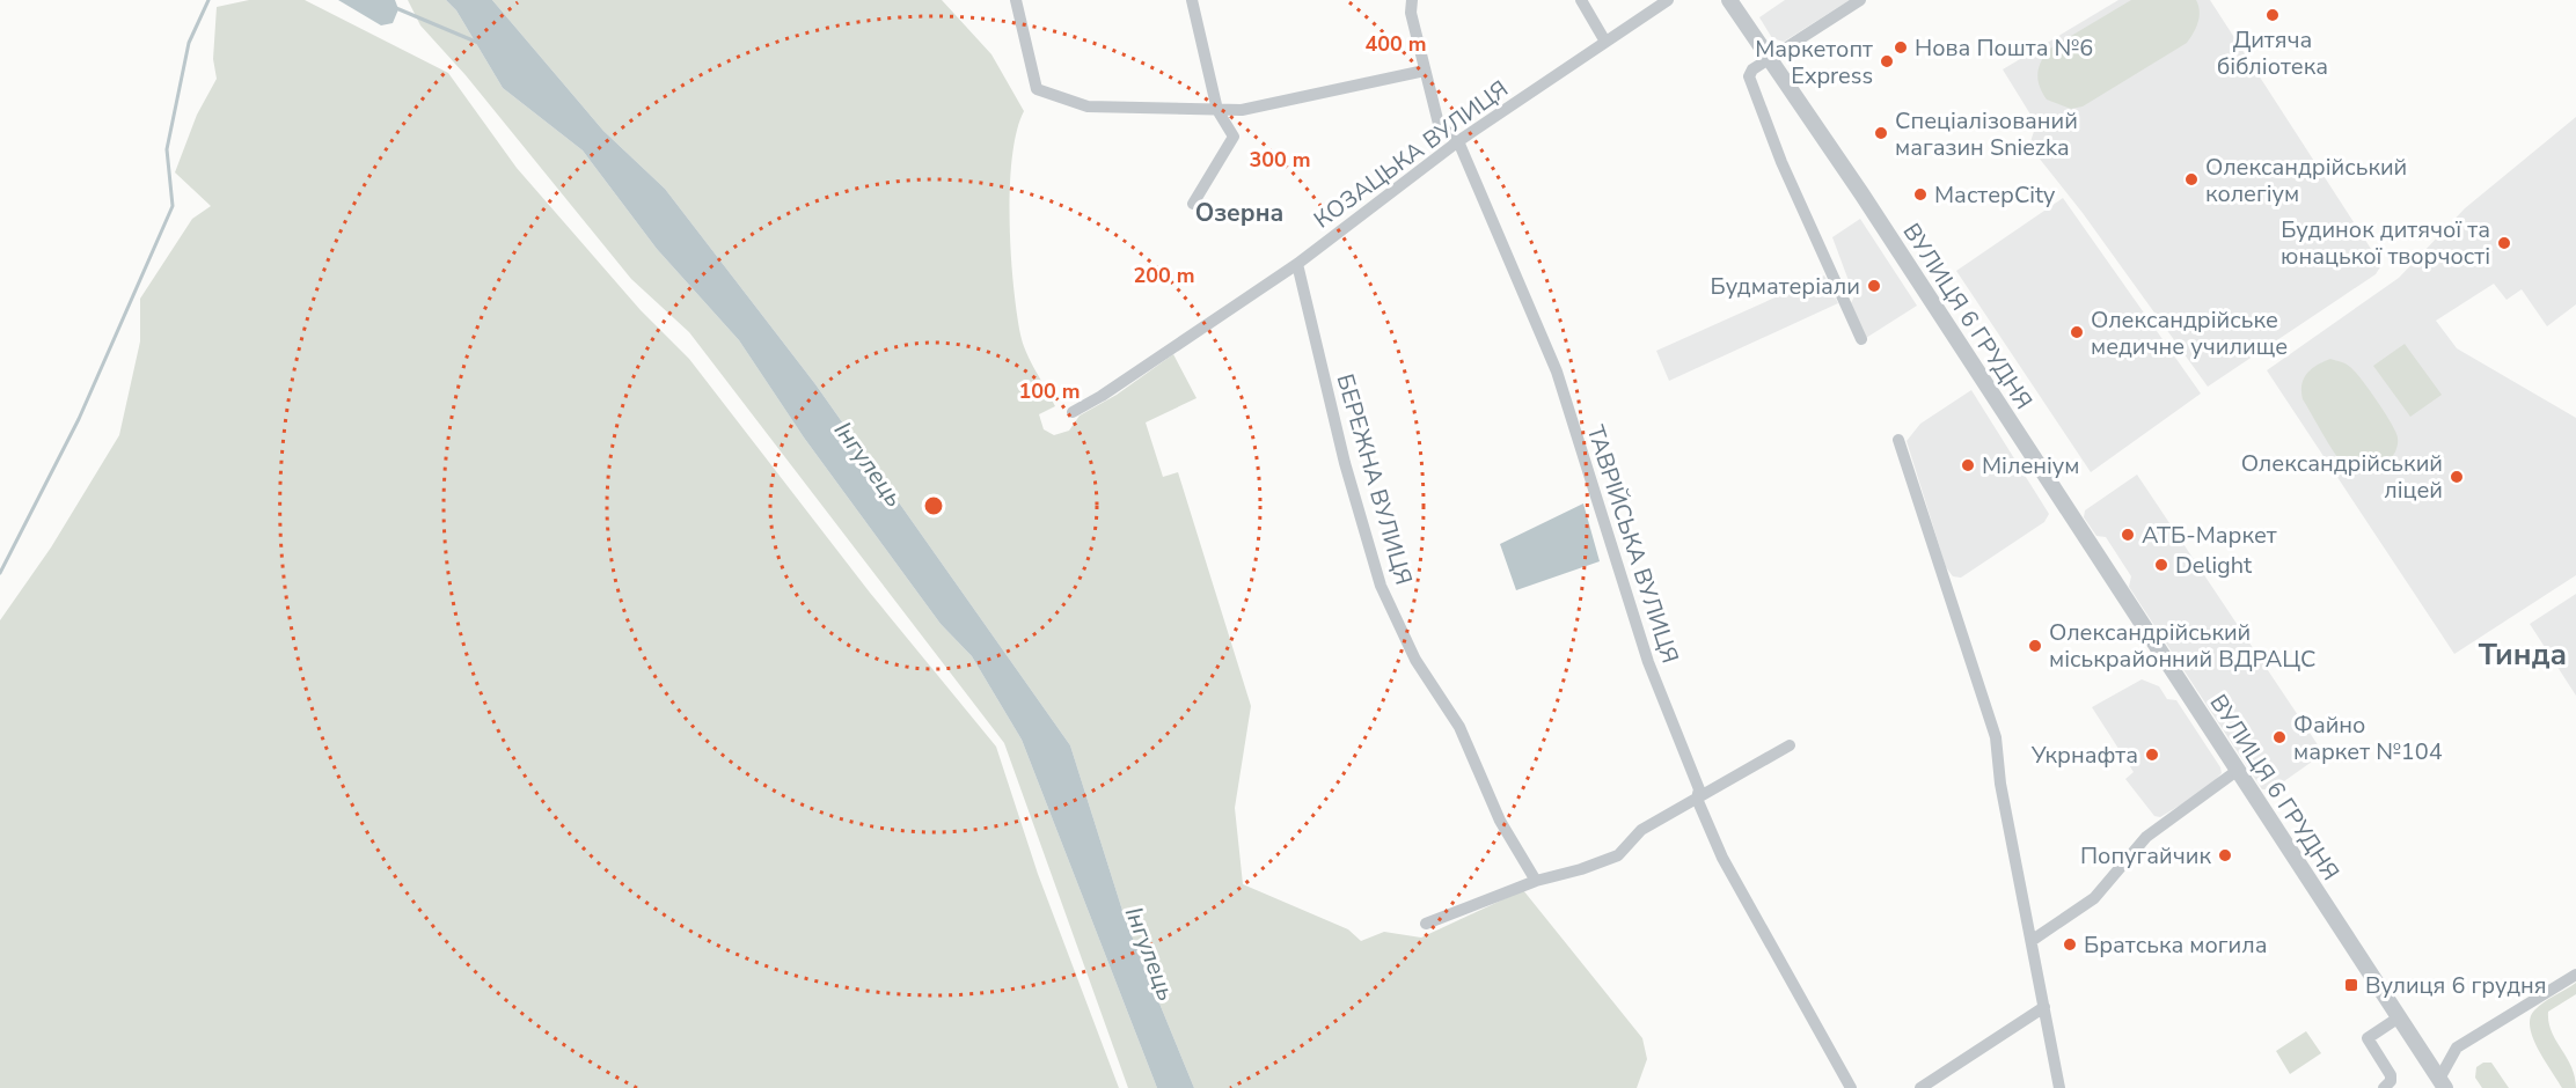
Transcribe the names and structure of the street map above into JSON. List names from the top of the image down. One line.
{"streets":{"street":["КОЗАЦЬКА ВУЛИЦЯ","ВУЛИЦЯ 6 ГРУДНЯ","БЕРЕЖНА ВУЛИЦЯ","ТАВРІЙСЬКА ВУЛИЦЯ"]},"crossings":[["КОЗАЦЬКА ВУЛИЦЯ","БЕРЕЖНА ВУЛИЦЯ"],["КОЗАЦЬКА ВУЛИЦЯ","ТАВРІЙСЬКА ВУЛИЦЯ"]],"districts":["Озерна","Тинда"],"water":["Інгулець"],"places":{"other":["Дитяча бібліотека","Нова Пошта №6","Маркетопт Express","Спеціалізований магазин Sniezka","Олександрійський колегіум","МастерCity","Будинок дитячої та юнацької творчості","Будматеріали","Олександрійське медичне училище","Міленіум","Олександрійський ліцей","АТБ-Маркет","Delight","Олександрійський міськрайонний ВДРАЦС","Файно маркет №104","Укрнафта","Попугайчик","Братська могила"],"transit":["Вулиця 6 грудня"]},"rings":["400 m","300 m","200 m","100 m"]}
